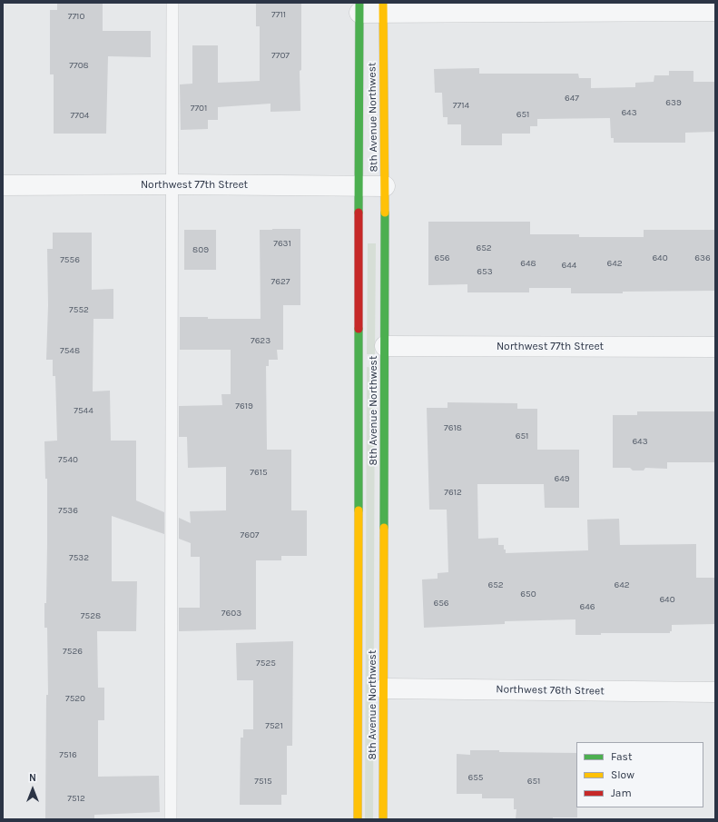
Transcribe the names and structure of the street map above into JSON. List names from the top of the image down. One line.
{"streets":{"main road":["8th Avenue Northwest"],"street":["Northwest 77th Street","Northwest 76th Street"]},"crossings":[["8th Avenue Northwest","Northwest 77th Street"],["8th Avenue Northwest","Northwest 76th Street"]],"house_numbers":["7711","7710","7707","7708","647","639","7714","7701","643","651","7704","7631","652","809","656","640","636","7556","648","642","644","653","7627","7552","7623","7548","7619","7544","7618","651","643","7540","7615","649","7612","7536","7607","7532","652","642","650","640","656","646","7603","7528","7526","7525","7520","7521","7516","655","7515","651","7512"],"legend":["Fast","Slow","Jam"],"north":"top"}
